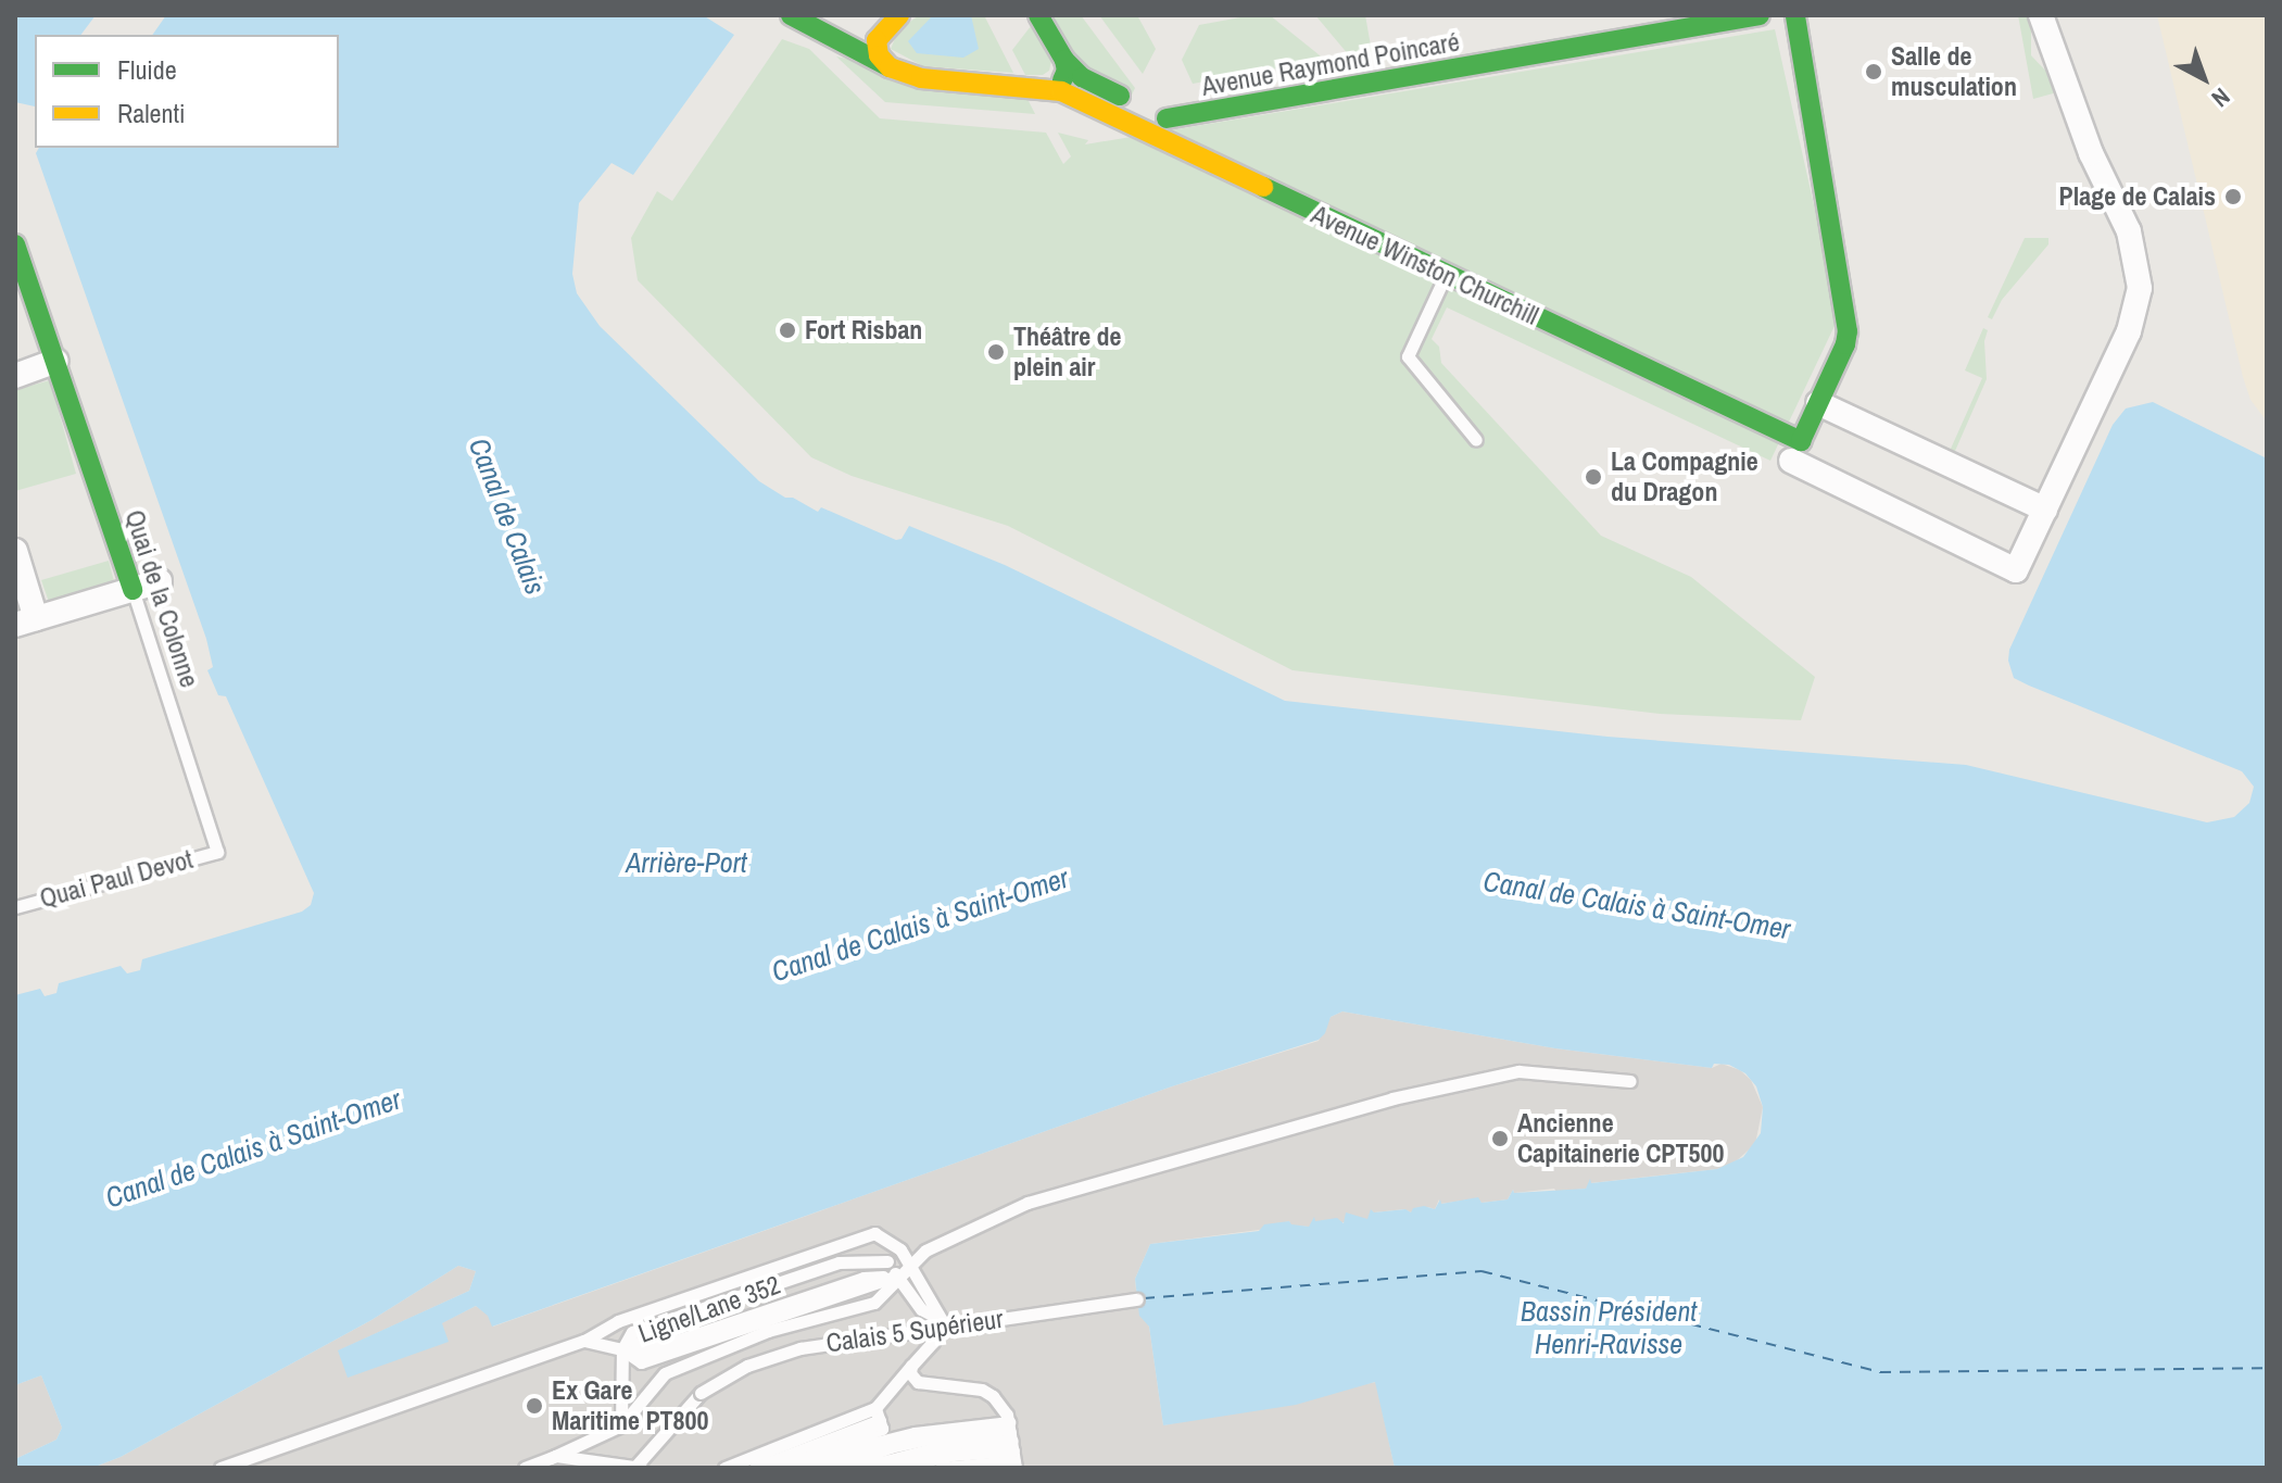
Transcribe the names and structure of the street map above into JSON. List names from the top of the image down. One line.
{"streets":{"street":["Avenue Raymond Poincaré","Avenue Winston Churchill","Quai de la Colonne"],"lane":["Quai Paul Devot","Ligne/Lane 352","Calais 5 Supérieur"]},"crossings":[["Avenue Raymond Poincaré","Avenue Winston Churchill"],["Quai de la Colonne","Quai Paul Devot"]],"water":["Canal de Calais","Arrière-Port","Canal de Calais à Saint-Omer","Bassin Président Henri-Ravisse"],"places":["Salle de musculation","Plage de Calais","Fort Risban","Théâtre de plein air","La Compagnie du Dragon","Ancienne Capitainerie CPT500","Ex Gare Maritime PT800"],"legend":["Fluide","Ralenti"],"north":"bottom right"}
